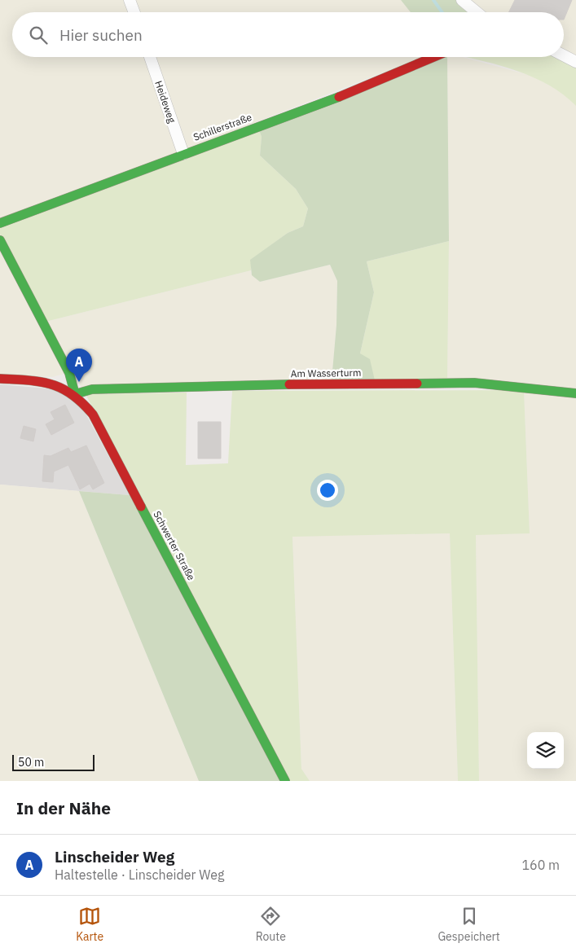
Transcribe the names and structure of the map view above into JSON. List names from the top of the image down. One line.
{"streets":{"street":["Heideweg","Schillerstraße","Am Wasserturm","Schwerter Straße"]},"crossings":[["Heideweg","Schillerstraße"],["Am Wasserturm","Schwerter Straße"]],"scale_bar":"50 m","page":{"search":"Hier suchen","pins":"A","scale":"50 m","heading":"In der Nähe","list":[{"mark":"A","name":"Linscheider Weg","note":"Haltestelle · Linscheider Weg","value":"160 m"}],"nav":["Karte","Route","Gespeichert"]}}
